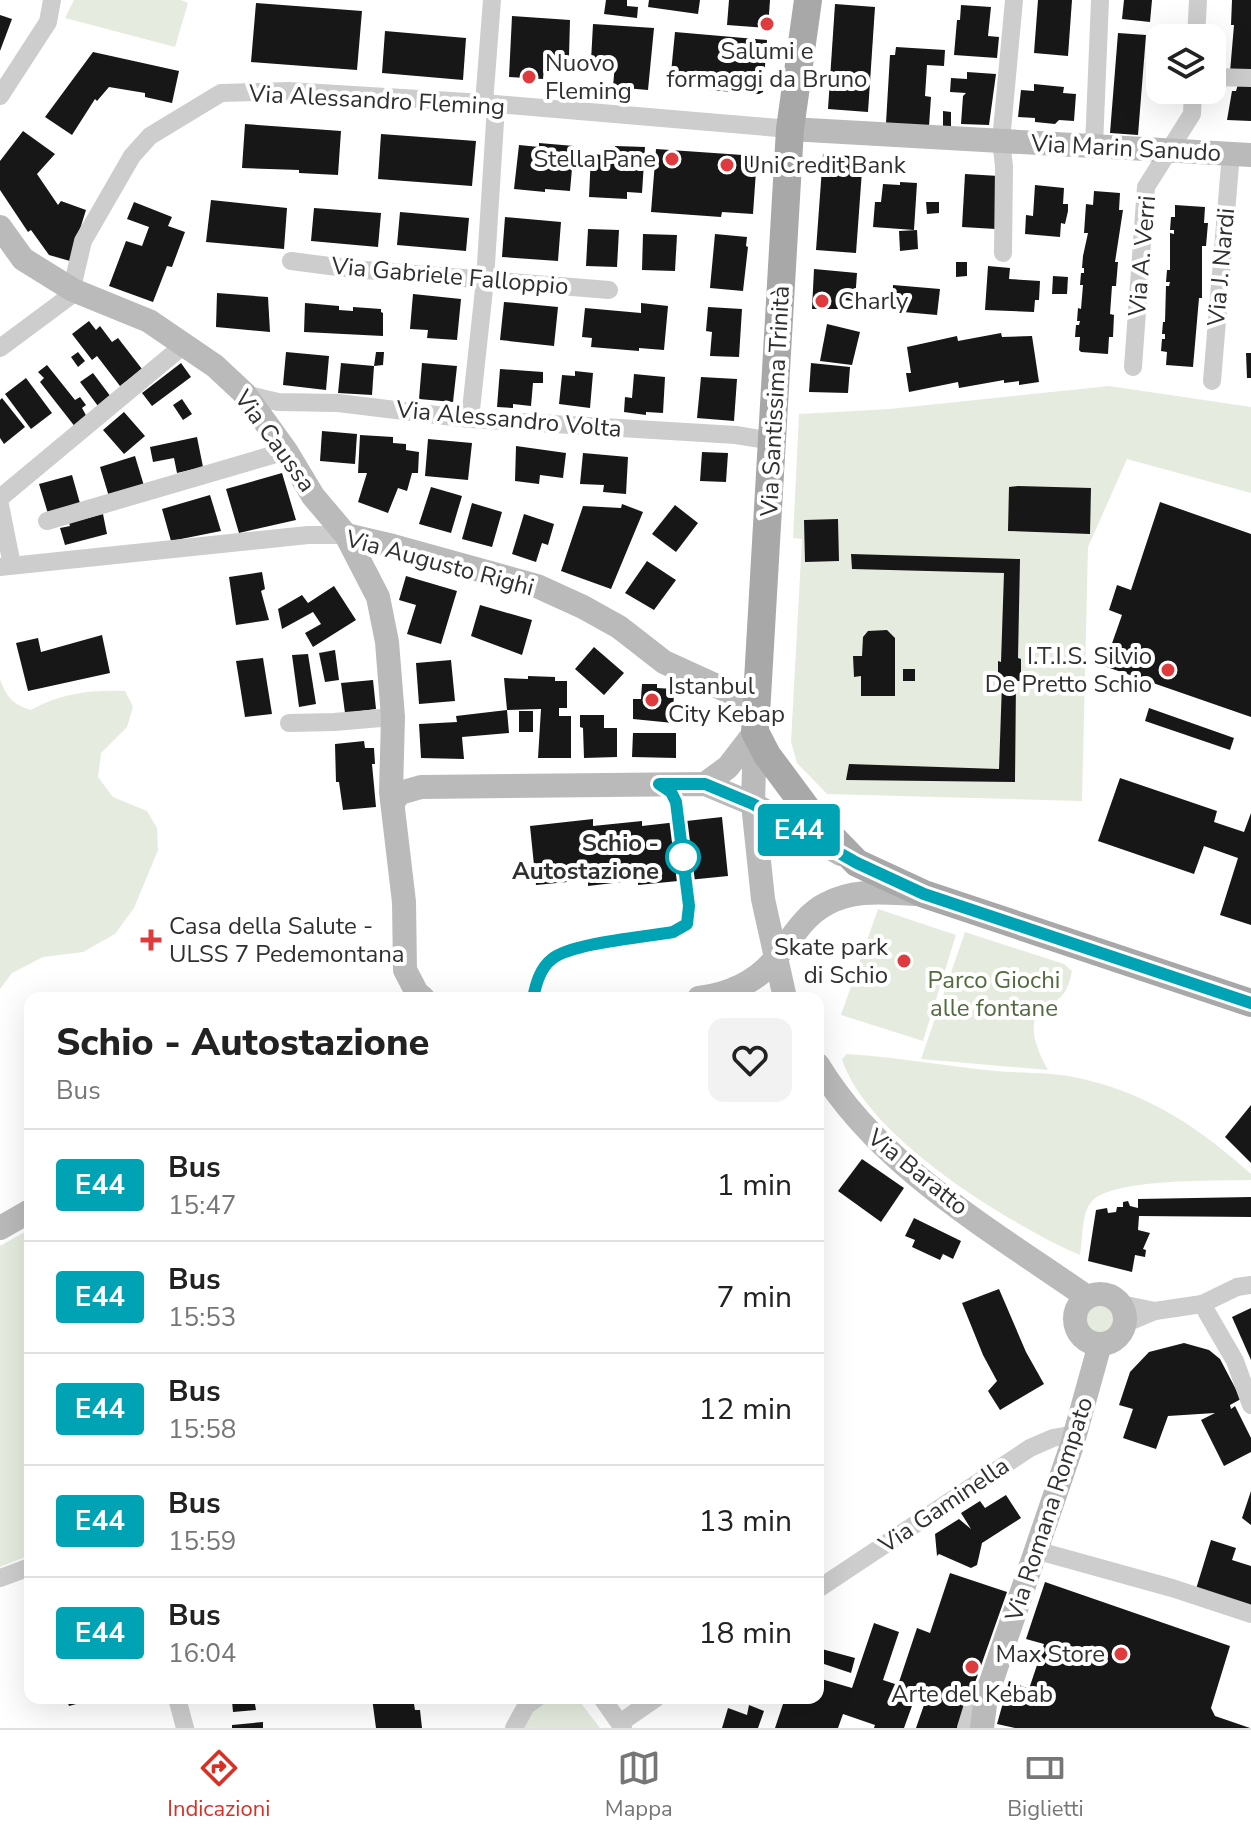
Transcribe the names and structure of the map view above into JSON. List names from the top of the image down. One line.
{"streets":{"main road":["Via Santissima Trinità"],"street":["Via Alessandro Fleming","Via Marin Sanudo","Via A. Verri","Via J. Nardi","Via Gabriele Falloppio","Via Alessandro Volta","Via Caussa","Via Augusto Righi","Via Baratto","Via Gaminella","Via Romana Rompato"]},"crossings":[["Via Alessandro Fleming","Via Marin Sanudo"],["Via Alessandro Fleming","Via Santissima Trinità"],["Via Alessandro Fleming","Via Caussa"],["Via Marin Sanudo","Via A. Verri"],["Via Marin Sanudo","Via J. Nardi"],["Via Marin Sanudo","Via Santissima Trinità"],["Via Santissima Trinità","Via Alessandro Volta"],["Via Santissima Trinità","Via Augusto Righi"],["Via Alessandro Volta","Via Caussa"],["Via Caussa","Via Augusto Righi"],["Via Baratto","Via Romana Rompato"],["Via Gaminella","Via Romana Rompato"]],"parks":["Parco Giochi alle fontane"],"places":{"other":["Salumi e formaggi da Bruno","Nuovo Fleming","Stella Pane","UniCredit Bank","Charly","I.T.I.S. Silvio De Pretto Schio","Istanbul City Kebap","Schio - Autostazione","Skate park di Schio","Max Store","Arte del Kebab"],"health":["Casa della Salute - ULSS 7 Pedemontana"]},"lines":["bus line E44"],"page":{"on_map":"E44","heading":["Schio - Autostazione","Bus"],"list":[{"mark":"E44","name":"Bus","note":"15:47","value":"1 min"},{"mark":"E44","name":"Bus","note":"15:53","value":"7 min"},{"mark":"E44","name":"Bus","note":"15:58","value":"12 min"},{"mark":"E44","name":"Bus","note":"15:59","value":"13 min"},{"mark":"E44","name":"Bus","note":"16:04","value":"18 min"}],"tabs":["Indicazioni","Mappa","Biglietti"]}}
